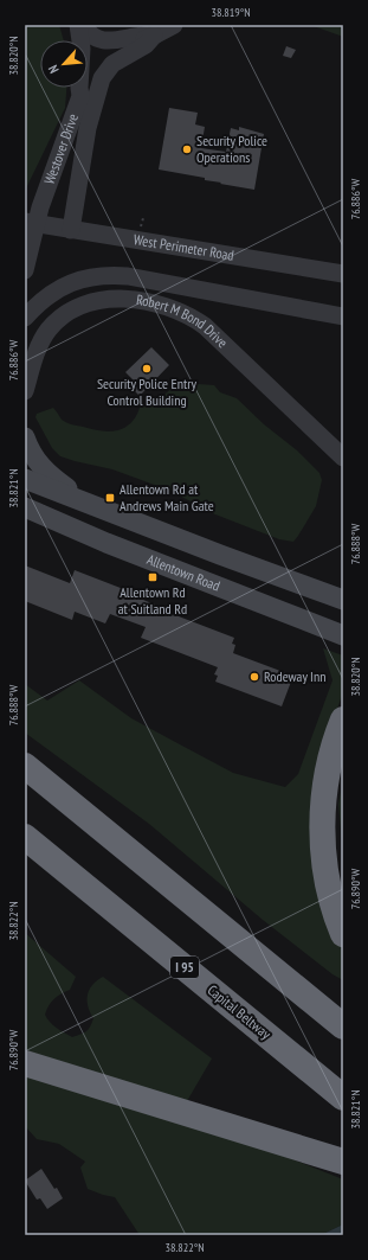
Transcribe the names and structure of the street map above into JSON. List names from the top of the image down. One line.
{"streets":{"highway":["I 95","Capital Beltway"],"main road":["Allentown Road"],"street":["Westover Drive","West Perimeter Road","Robert M Bond Drive"]},"crossings":[["Westover Drive","West Perimeter Road"]],"places":{"other":["Security Police Operations","Security Police Entry Control Building","Rodeway Inn"],"transit":["Allentown Rd at Andrews Main Gate","Allentown Rd at Suitland Rd"]},"north":"bottom left","coordinates":["38.819°N","38.820°N","76.886°W","38.821°N","76.888°W","76.890°W","38.822°N"]}
